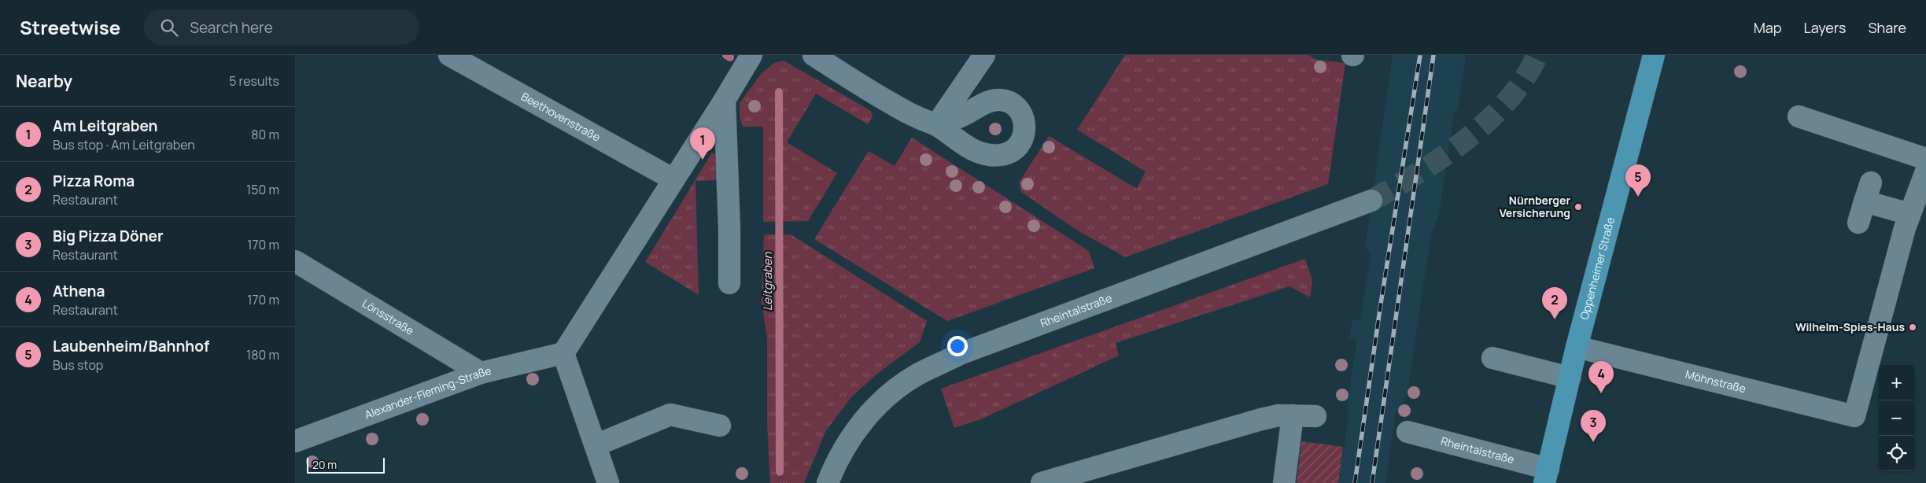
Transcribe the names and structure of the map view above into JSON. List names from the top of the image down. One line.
{"streets":{"main road":["Oppenheimer Straße"],"street":["Beethovenstraße","Rheintalstraße","Lönsstraße","Möhnstraße","Alexander-Fleming-Straße"]},"crossings":[["Oppenheimer Straße","Rheintalstraße"],["Oppenheimer Straße","Möhnstraße"],["Lönsstraße","Alexander-Fleming-Straße"]],"water":["Leitgraben"],"places":["Nürnberger Versicherung","Wilhelm-Spies-Haus"],"scale_bar":"20 m","page":{"header":"Streetwise","search":"Search here","nav":["Map","Layers","Share"],"heading":["Nearby","5 results"],"list":[{"mark":"1","name":"Am Leitgraben","note":"Bus stop · Am Leitgraben","value":"80 m"},{"mark":"2","name":"Pizza Roma","note":"Restaurant","value":"150 m"},{"mark":"3","name":"Big Pizza Döner","note":"Restaurant","value":"170 m"},{"mark":"4","name":"Athena","note":"Restaurant","value":"170 m"},{"mark":"5","name":"Laubenheim/Bahnhof","note":"Bus stop","value":"180 m"}],"pins":["1","5","2","4","3"],"map_buttons":["+","−"],"scale":"20 m"}}
